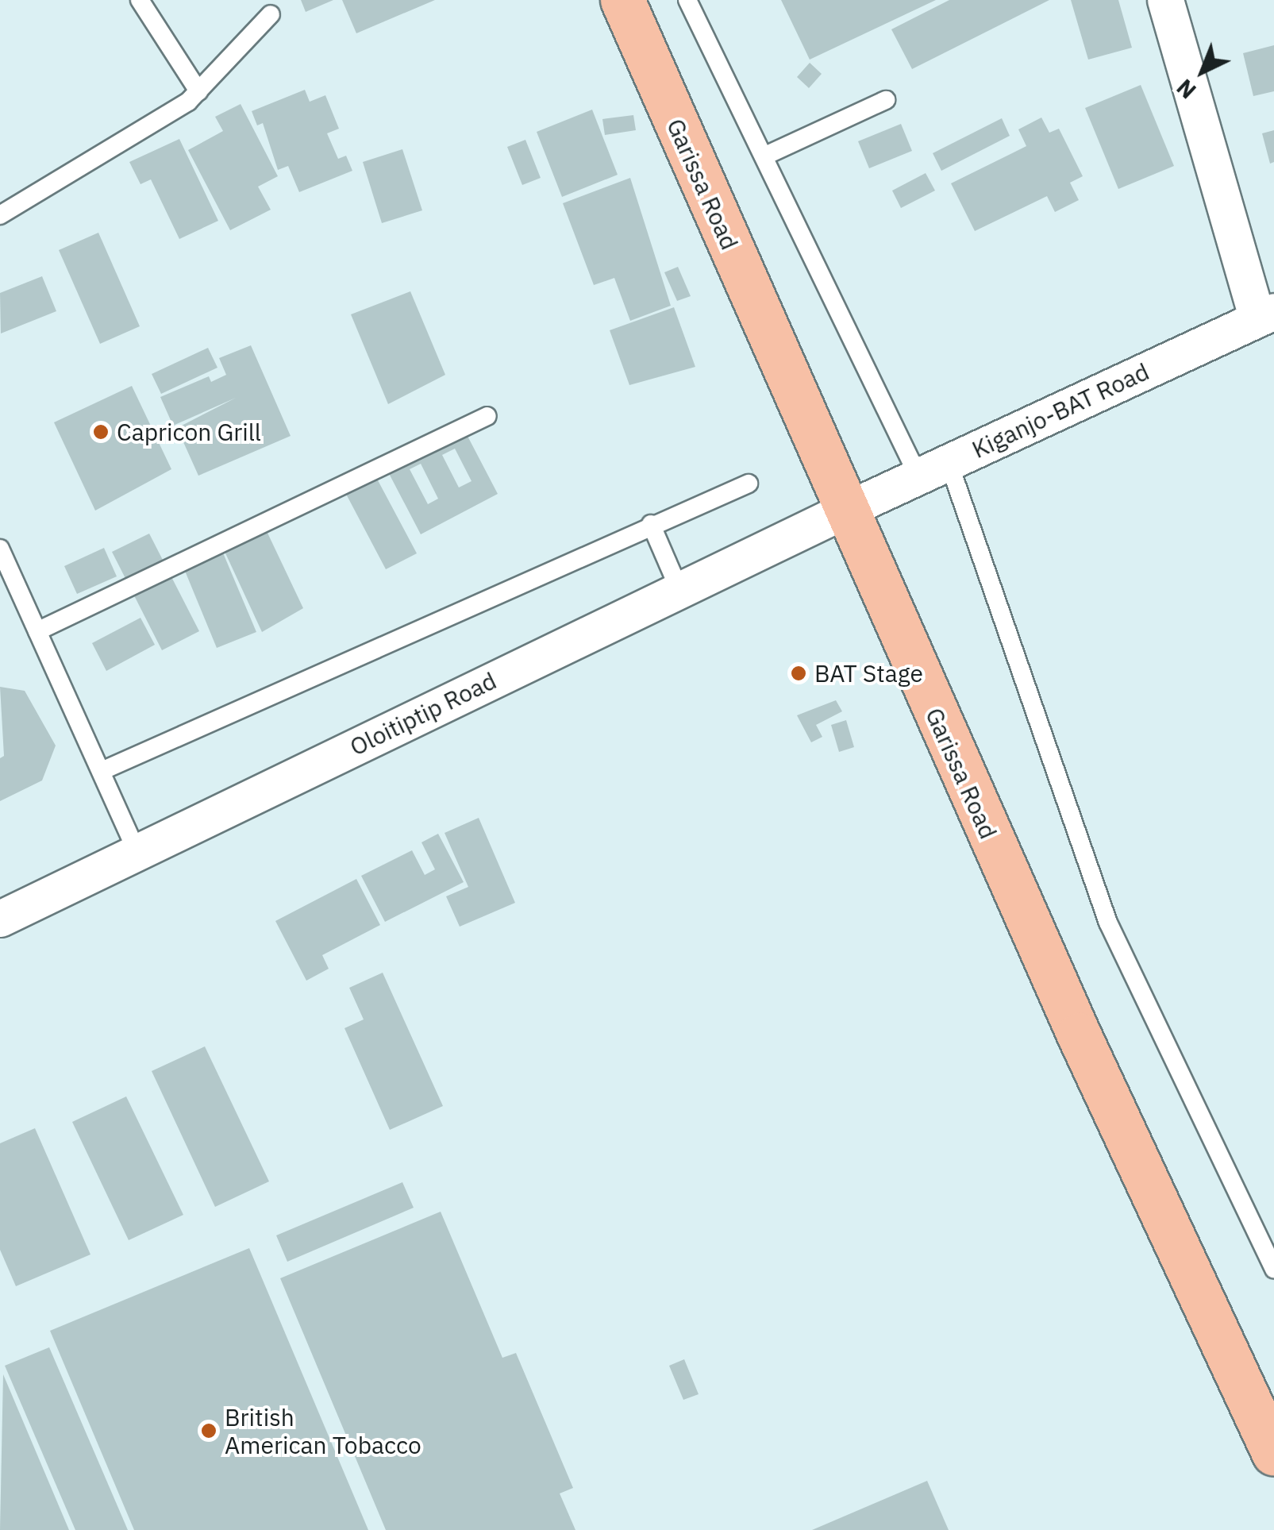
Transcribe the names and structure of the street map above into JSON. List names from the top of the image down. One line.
{"streets":{"highway":["Garissa Road"],"street":["Kiganjo-BAT Road","Oloitiptip Road"]},"crossings":[["Garissa Road","Kiganjo-BAT Road"],["Garissa Road","Oloitiptip Road"],["Kiganjo-BAT Road","Oloitiptip Road"]],"places":["Capricon Grill","BAT Stage","British American Tobacco"],"north":"bottom left"}
